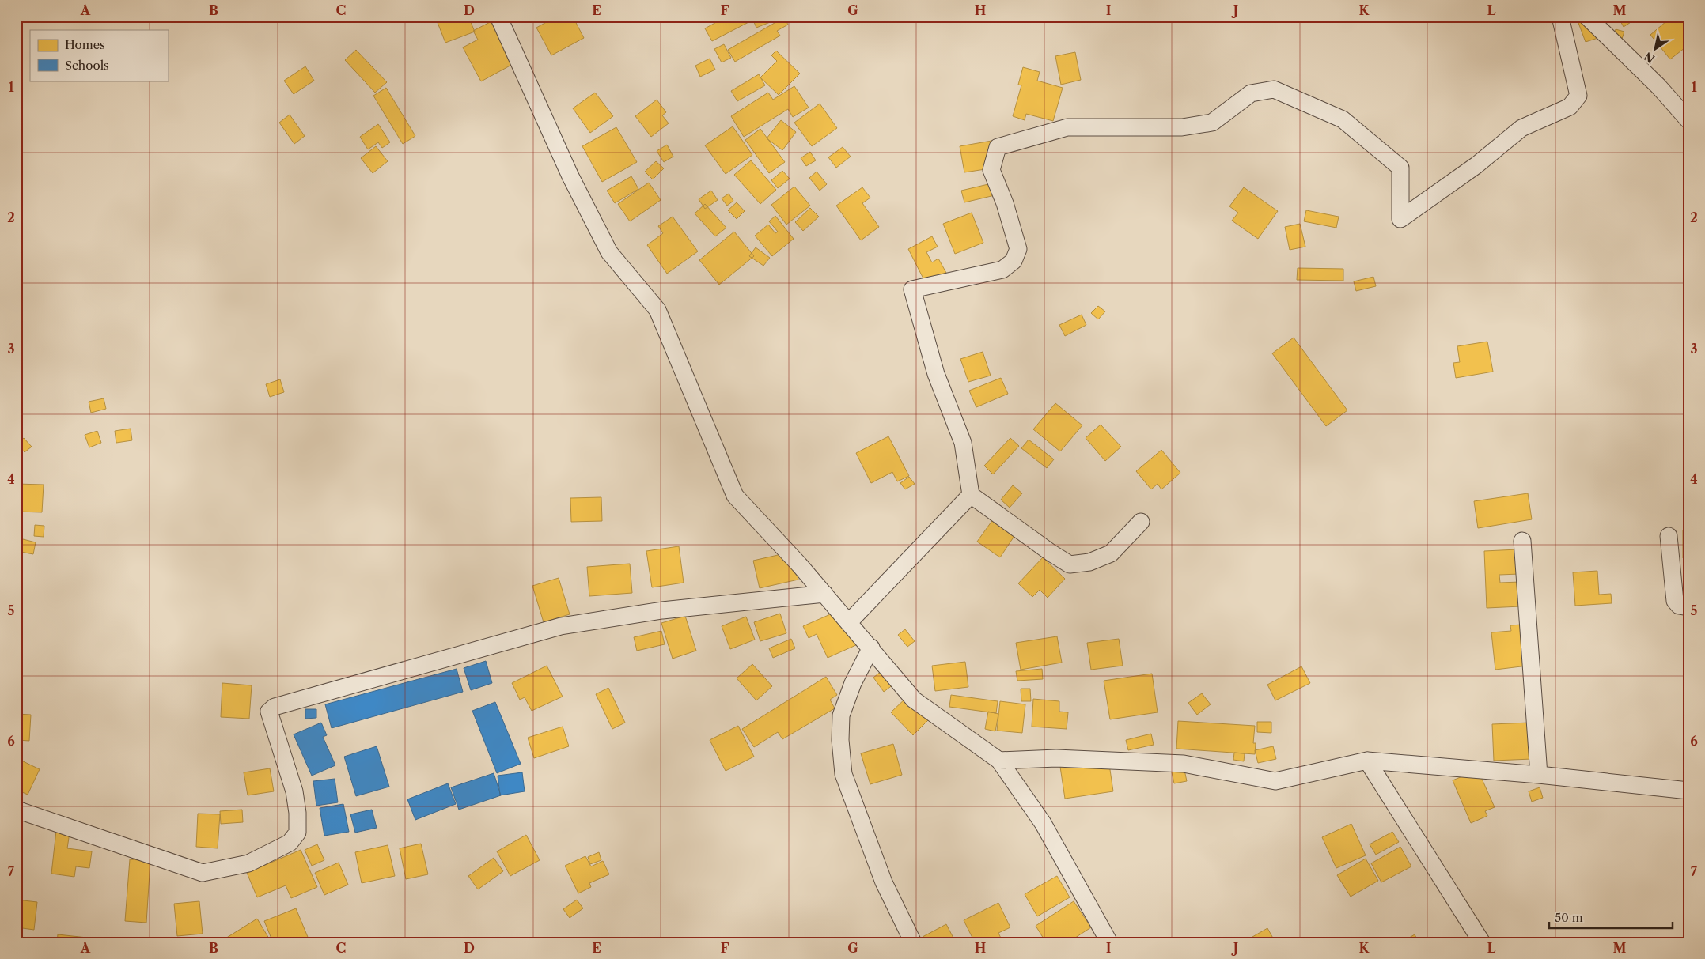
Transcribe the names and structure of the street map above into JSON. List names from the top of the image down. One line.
{"legend":["Homes","Schools"],"scale_bar":"50 m","north":"bottom left","grid":{"columns":["A","B","C","D","E","F","G","H","I","J","K","L","M"],"rows":["1","2","3","4","5","6","7"]}}
